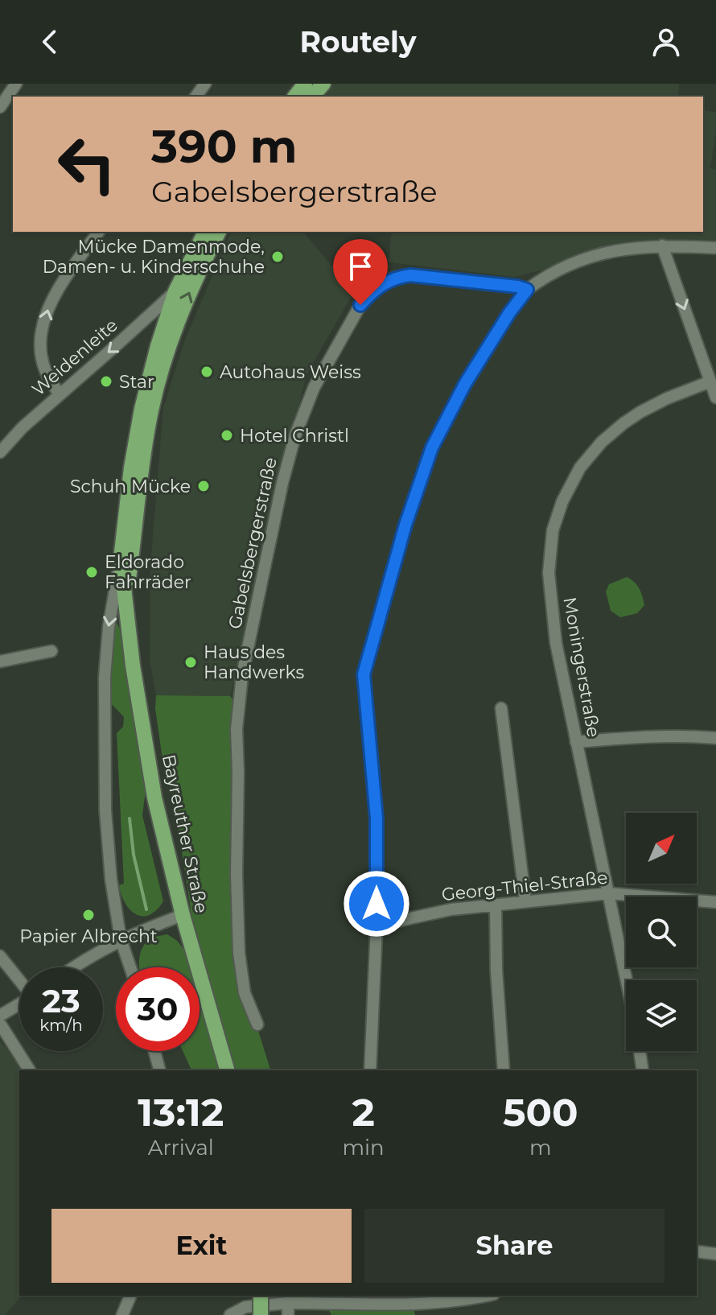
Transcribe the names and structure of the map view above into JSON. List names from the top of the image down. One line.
{"streets":{"main road":["Bayreuther Straße"],"street":["Weidenleite","Gabelsbergerstraße","Moningerstraße","Georg-Thiel-Straße"]},"crossings":[["Weidenleite","Bayreuther Straße"],["Moningerstraße","Georg-Thiel-Straße"]],"one_way":["Weidenleite"],"places":["Mücke Damenmode, Damen- u. Kinderschuhe","Autohaus Weiss","Star","Hotel Christl","Schuh Mücke","Eldorado Fahrräder","Haus des Handwerks","Papier Albrecht"],"north":"top right","page":{"header":"Routely","turn":["390 m","Gabelsbergerstraße"],"speed":"23 km/h","limit":"30","eta":["13:12","Arrival","2","min","500","m"],"buttons":["Exit","Share"]}}
